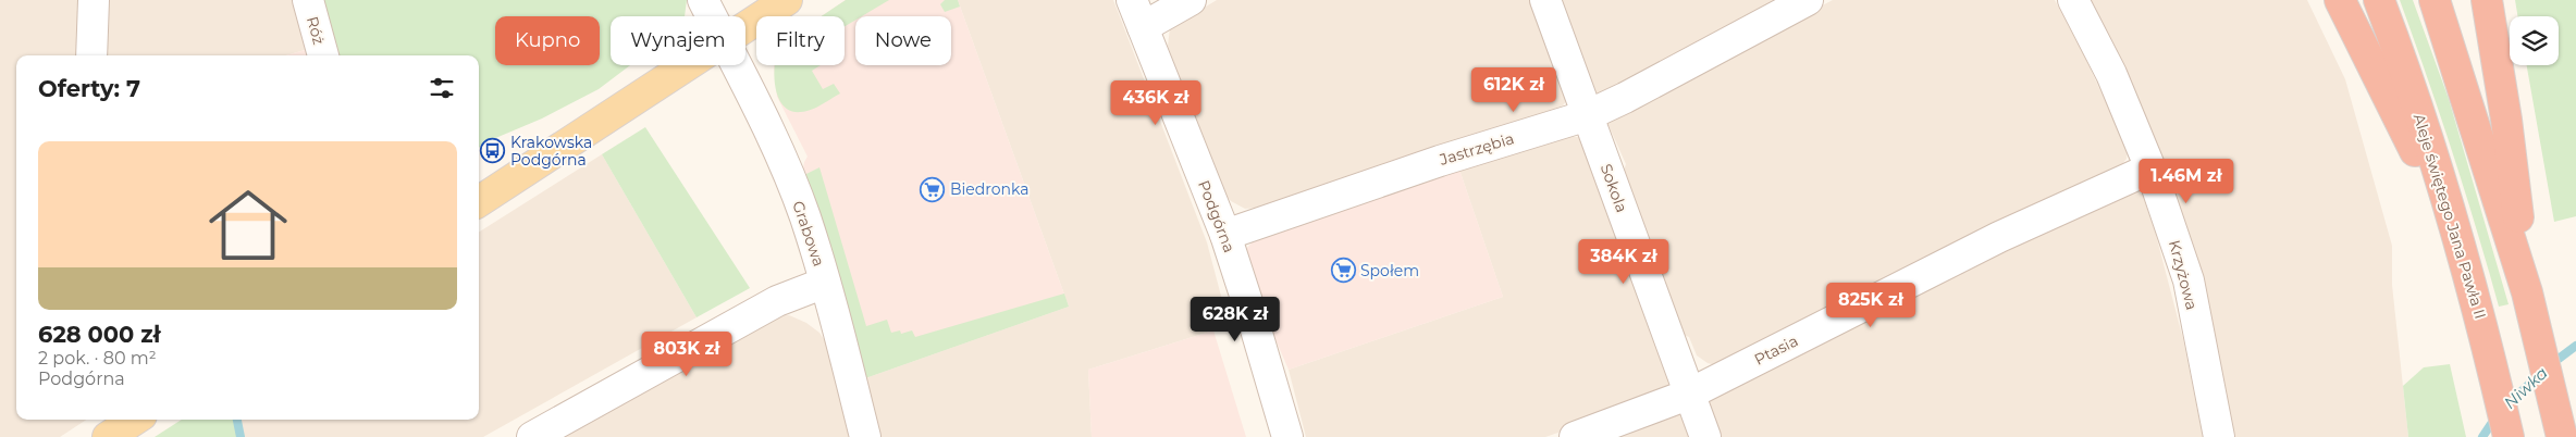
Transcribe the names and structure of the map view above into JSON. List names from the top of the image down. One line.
{"streets":{"highway":["Aleje świętego Jana Pawła II"],"street":["Róż","Jastrzębia","Sokola","Podgórna","Grabowa","Krzyżowa","Ptasia"]},"crossings":[["Jastrzębia","Sokola"],["Jastrzębia","Podgórna"],["Sokola","Ptasia"],["Krzyżowa","Ptasia"]],"water":["Niwka"],"places":{"bus stop":["Krakowska Podgórna"],"supermarket":["Biedronka","Społem"]},"page":{"chip":["Kupno","Wynajem","Filtry","Nowe"],"heading":"Oferty: 7","price":["612K zł","436K zł","1.46M zł","384K zł","825K zł","628K zł","803K zł"],"list":[{"name":"628 000 zł","note":"2 pok. · 80 m² · Podgórna"}]}}
